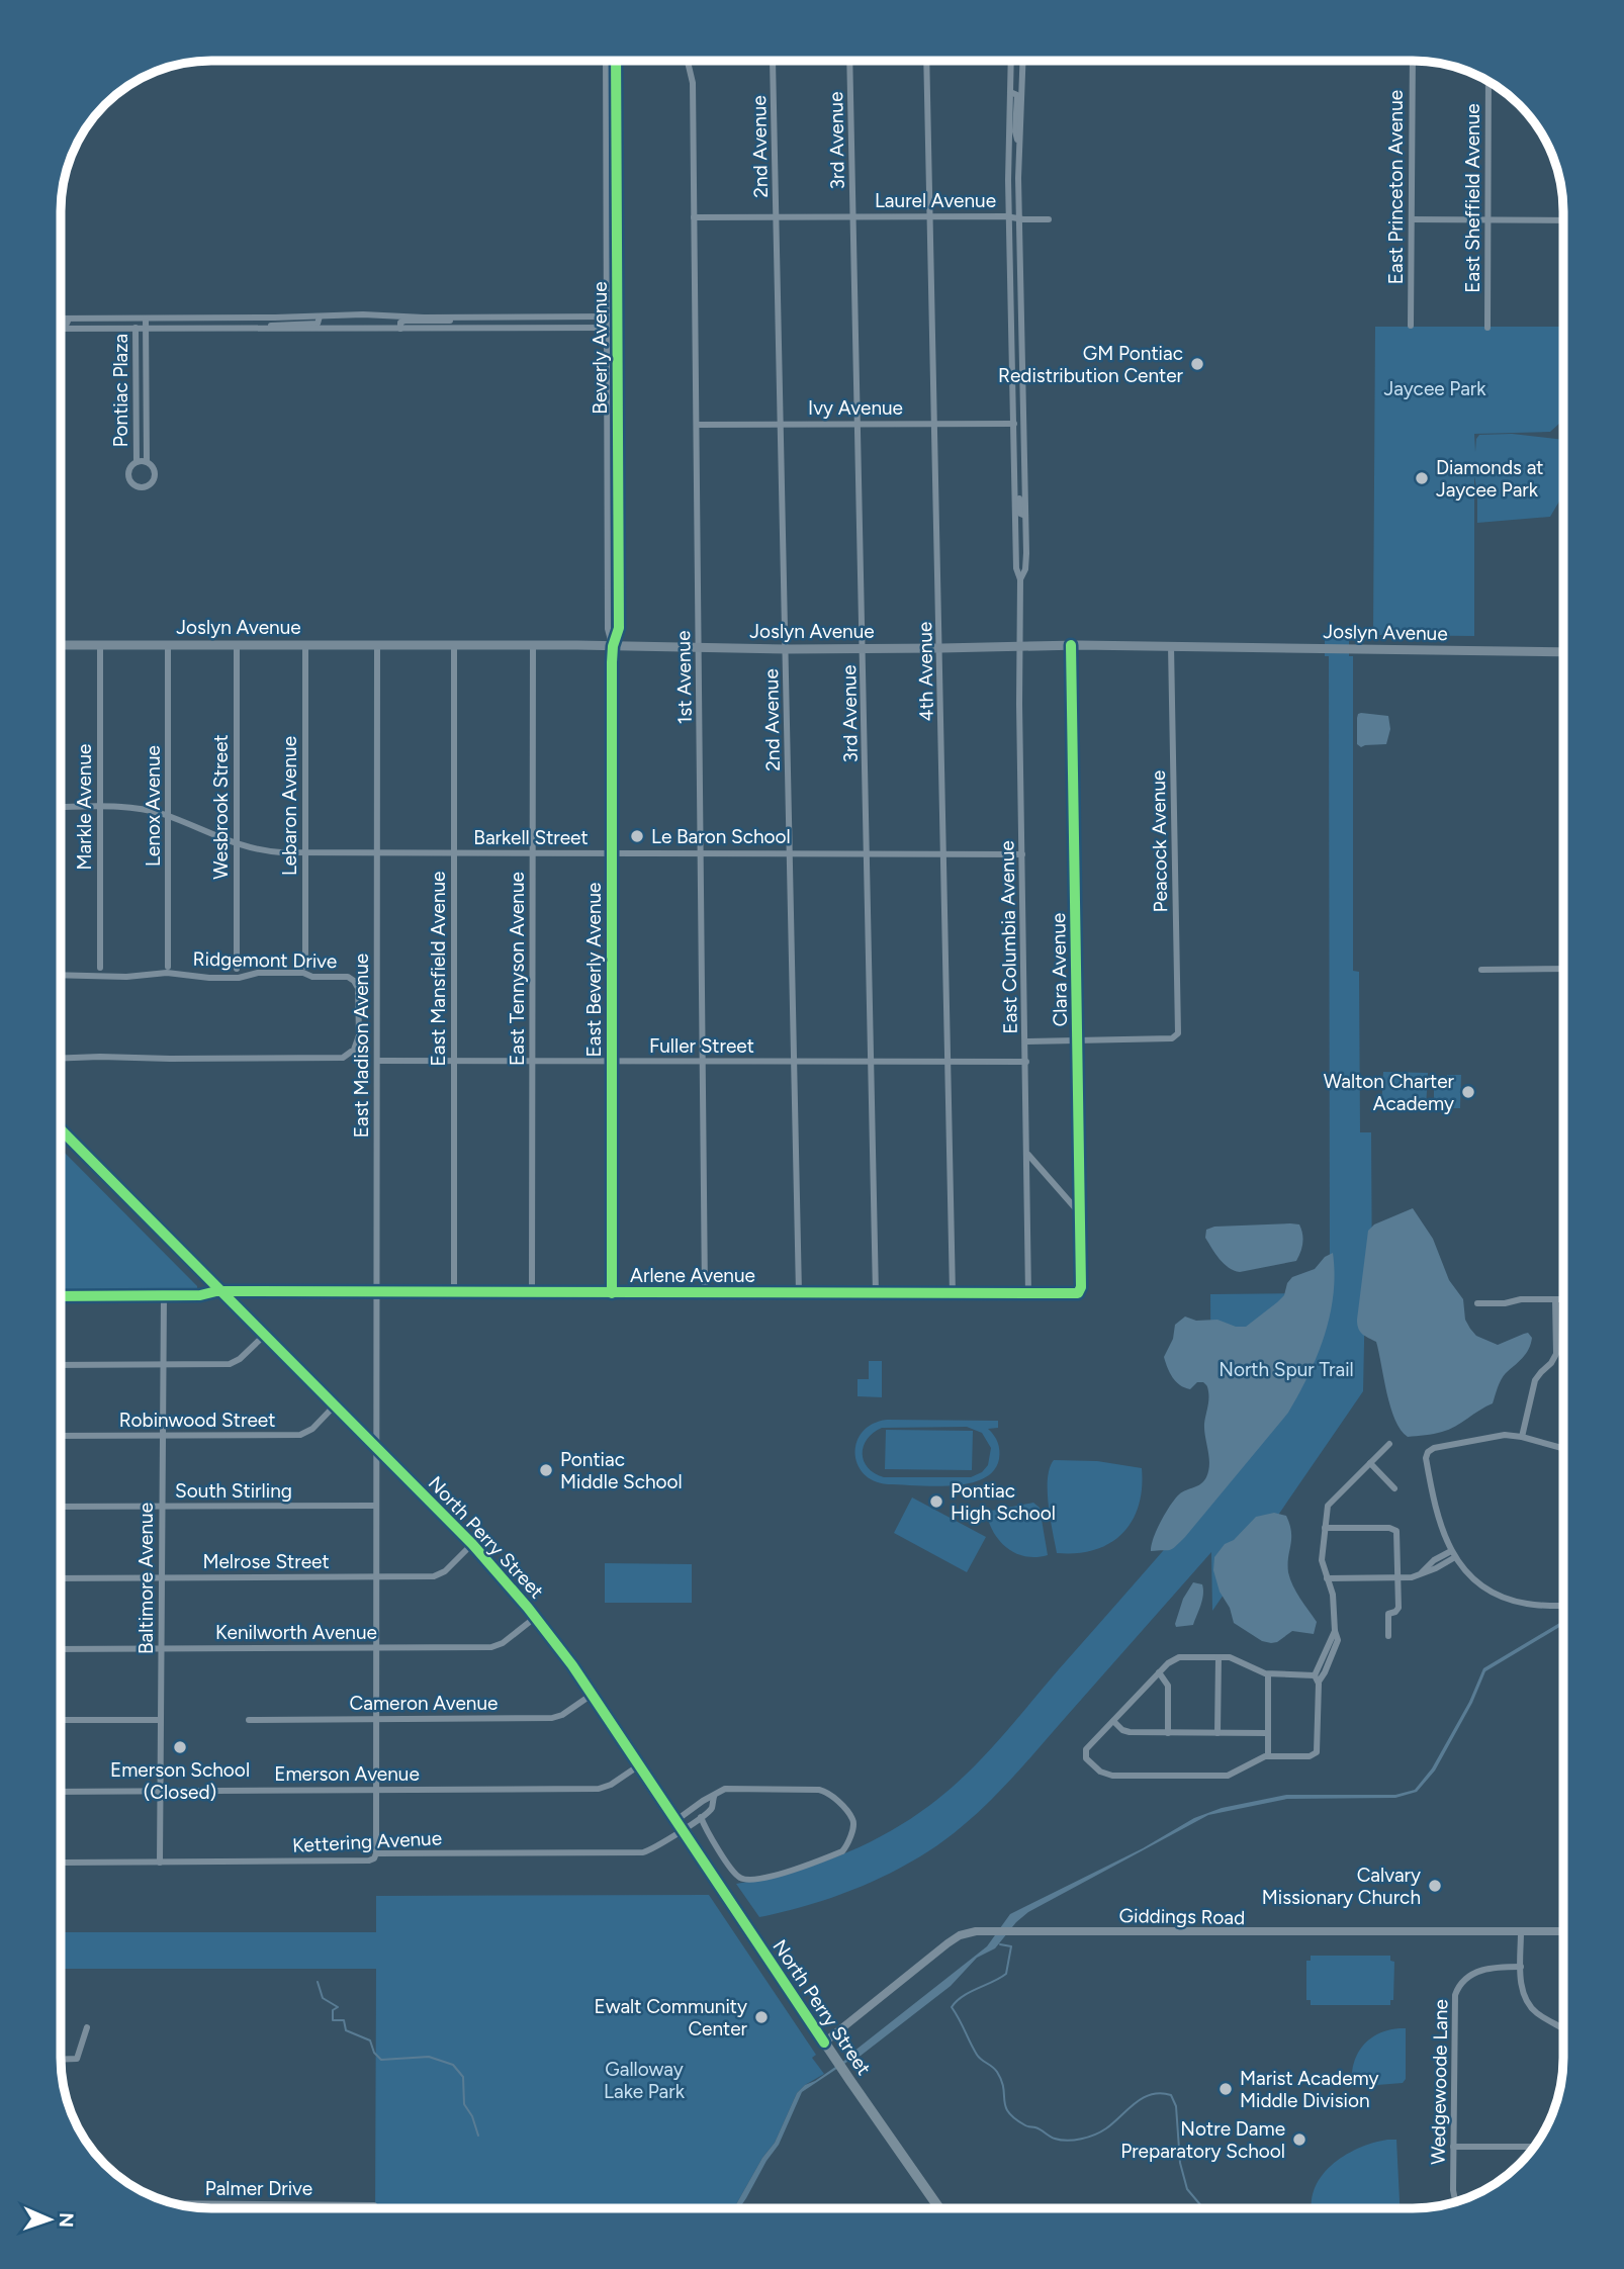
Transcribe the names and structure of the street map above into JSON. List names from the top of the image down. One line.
{"streets":{"main road":["Joslyn Avenue","North Perry Street"],"street":["3rd Avenue","2nd Avenue","East Princeton Avenue","East Sheffield Avenue","Laurel Avenue","Beverly Avenue","Pontiac Plaza","Ivy Avenue","4th Avenue","1st Avenue","Lenox Avenue","Lebaron Avenue","Markle Avenue","Wesbrook Street","Barkell Street","Peacock Avenue","East Columbia Avenue","Ridgemont Drive","East Mansfield Avenue","East Tennyson Avenue","East Beverly Avenue","Clara Avenue","East Madison Avenue","Fuller Street","Arlene Avenue","Robinwood Street","South Stirling","Melrose Street","Baltimore Avenue","Kenilworth Avenue","Cameron Avenue","Emerson Avenue","Kettering Avenue","Giddings Road","Wedgewoode Lane","Palmer Drive"]},"crossings":[["3rd Avenue","Laurel Avenue"],["3rd Avenue","Ivy Avenue"],["3rd Avenue","Joslyn Avenue"],["3rd Avenue","Barkell Street"],["3rd Avenue","Fuller Street"],["3rd Avenue","Arlene Avenue"],["2nd Avenue","Laurel Avenue"],["2nd Avenue","Ivy Avenue"],["2nd Avenue","Joslyn Avenue"],["2nd Avenue","Barkell Street"],["2nd Avenue","Fuller Street"],["2nd Avenue","Arlene Avenue"],["Laurel Avenue","4th Avenue"],["Laurel Avenue","1st Avenue"],["Laurel Avenue","East Columbia Avenue"],["Beverly Avenue","Joslyn Avenue"],["Beverly Avenue","East Beverly Avenue"],["Ivy Avenue","4th Avenue"],["Ivy Avenue","1st Avenue"],["Ivy Avenue","East Columbia Avenue"],["Joslyn Avenue","4th Avenue"],["Joslyn Avenue","1st Avenue"],["Joslyn Avenue","Lenox Avenue"],["Joslyn Avenue","Lebaron Avenue"],["Joslyn Avenue","Markle Avenue"],["Joslyn Avenue","Wesbrook Street"],["Joslyn Avenue","Peacock Avenue"],["Joslyn Avenue","East Columbia Avenue"],["Joslyn Avenue","East Mansfield Avenue"],["Joslyn Avenue","East Tennyson Avenue"],["Joslyn Avenue","East Beverly Avenue"],["Joslyn Avenue","Clara Avenue"],["Joslyn Avenue","East Madison Avenue"],["4th Avenue","Barkell Street"],["4th Avenue","Fuller Street"],["4th Avenue","Arlene Avenue"],["1st Avenue","Barkell Street"],["1st Avenue","Fuller Street"],["1st Avenue","Arlene Avenue"],["Lenox Avenue","Barkell Street"],["Lebaron Avenue","Barkell Street"],["Markle Avenue","Barkell Street"],["Wesbrook Street","Barkell Street"],["Barkell Street","East Columbia Avenue"],["Barkell Street","East Mansfield Avenue"],["Barkell Street","East Tennyson Avenue"],["Barkell Street","East Beverly Avenue"],["Barkell Street","East Madison Avenue"],["Peacock Avenue","Clara Avenue"],["East Columbia Avenue","Fuller Street"],["East Columbia Avenue","Arlene Avenue"],["East Mansfield Avenue","Fuller Street"],["East Mansfield Avenue","Arlene Avenue"],["East Tennyson Avenue","Fuller Street"],["East Tennyson Avenue","Arlene Avenue"],["East Beverly Avenue","Fuller Street"],["East Beverly Avenue","Arlene Avenue"],["Clara Avenue","Arlene Avenue"],["East Madison Avenue","Fuller Street"],["East Madison Avenue","Arlene Avenue"],["East Madison Avenue","South Stirling"],["East Madison Avenue","North Perry Street"],["East Madison Avenue","Melrose Street"],["East Madison Avenue","Kenilworth Avenue"],["East Madison Avenue","Cameron Avenue"],["East Madison Avenue","Emerson Avenue"],["East Madison Avenue","Kettering Avenue"],["Arlene Avenue","North Perry Street"],["Arlene Avenue","Baltimore Avenue"],["Robinwood Street","North Perry Street"],["Robinwood Street","Baltimore Avenue"],["South Stirling","Baltimore Avenue"],["North Perry Street","Melrose Street"],["North Perry Street","Kenilworth Avenue"],["North Perry Street","Cameron Avenue"],["North Perry Street","Emerson Avenue"],["North Perry Street","Kettering Avenue"],["North Perry Street","Giddings Road"],["Melrose Street","Baltimore Avenue"],["Baltimore Avenue","Kenilworth Avenue"],["Baltimore Avenue","Emerson Avenue"],["Baltimore Avenue","Kettering Avenue"]],"parks":["Jaycee Park","North Spur Trail","Galloway Lake Park"],"places":["GM Pontiac Redistribution Center","Diamonds at Jaycee Park","Le Baron School","Walton Charter Academy","Pontiac Middle School","Pontiac High School","Emerson School (Closed)","Calvary Missionary Church","Ewalt Community Center","Marist Academy Middle Division","Notre Dame Preparatory School"],"north":"right"}
